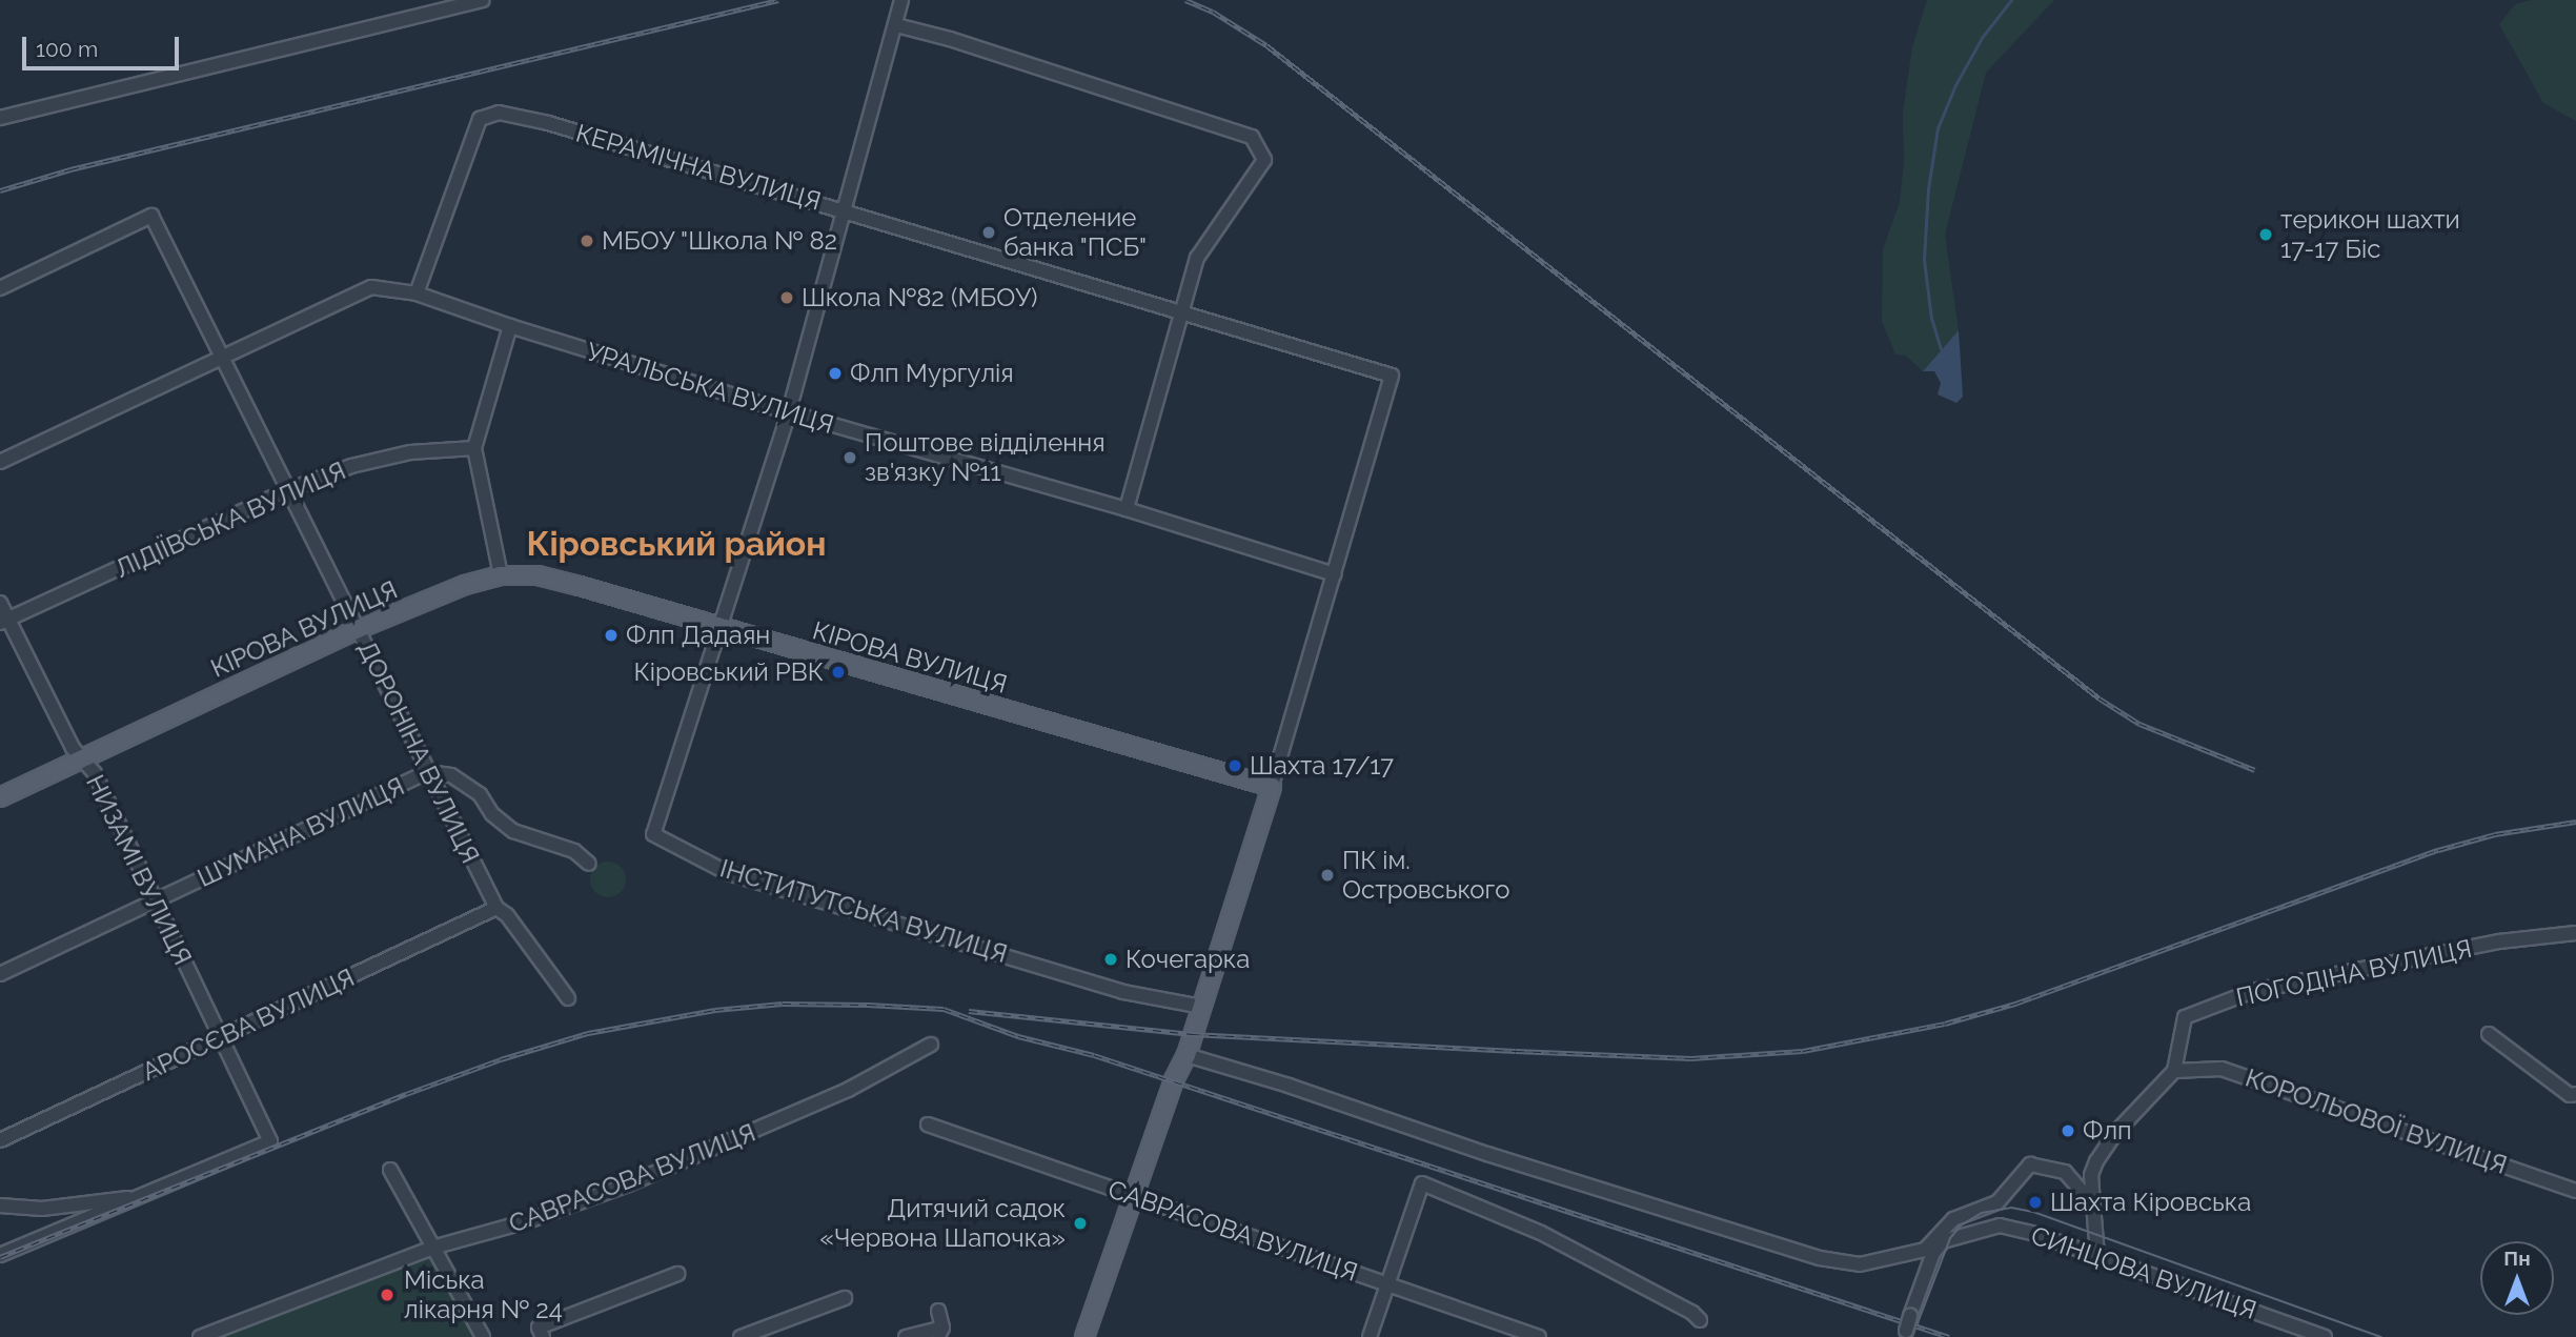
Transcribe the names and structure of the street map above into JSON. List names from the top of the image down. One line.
{"streets":{"main road":["КІРОВА ВУЛИЦЯ"],"street":["КЕРАМІЧНА ВУЛИЦЯ","УРАЛЬСЬКА ВУЛИЦЯ","ЛІДІЇВСЬКА ВУЛИЦЯ","ДОРОНІНА ВУЛИЦЯ","ШУМАНА ВУЛИЦЯ","НИЗАМІ ВУЛИЦЯ","ІНСТИТУТСЬКА ВУЛИЦЯ","ПОГОДІНА ВУЛИЦЯ","АРОСЄВА ВУЛИЦЯ","КОРОЛЬОВОЇ ВУЛИЦЯ","САВРАСОВА ВУЛИЦЯ","СИНЦОВА ВУЛИЦЯ"]},"crossings":[["КЕРАМІЧНА ВУЛИЦЯ","УРАЛЬСЬКА ВУЛИЦЯ"],["УРАЛЬСЬКА ВУЛИЦЯ","ДОРОНІНА ВУЛИЦЯ"],["ЛІДІЇВСЬКА ВУЛИЦЯ","ДОРОНІНА ВУЛИЦЯ"],["ЛІДІЇВСЬКА ВУЛИЦЯ","НИЗАМІ ВУЛИЦЯ"],["КІРОВА ВУЛИЦЯ","ДОРОНІНА ВУЛИЦЯ"],["КІРОВА ВУЛИЦЯ","НИЗАМІ ВУЛИЦЯ"],["КІРОВА ВУЛИЦЯ","ІНСТИТУТСЬКА ВУЛИЦЯ"],["ДОРОНІНА ВУЛИЦЯ","ШУМАНА ВУЛИЦЯ"],["ДОРОНІНА ВУЛИЦЯ","АРОСЄВА ВУЛИЦЯ"],["ШУМАНА ВУЛИЦЯ","НИЗАМІ ВУЛИЦЯ"],["НИЗАМІ ВУЛИЦЯ","АРОСЄВА ВУЛИЦЯ"],["ПОГОДІНА ВУЛИЦЯ","КОРОЛЬОВОЇ ВУЛИЦЯ"]],"districts":["Кіровський район"],"places":["Отделение банка \"ПСБ\"","терикон шахти 17-17 Біс","МБОУ \"Школа № 82","Школа №82 (МБОУ)","Флп Мургулія","Поштове відділення зв'язку №11","Флп Дадаян","Кіровський РВК","Шахта 17/17","ПК ім. Островського","Кочегарка","Флп","Шахта Кіровська","Дитячий садок «Червона Шапочка»","Міська лікарня № 24"],"scale_bar":"100 m","north":"top"}
